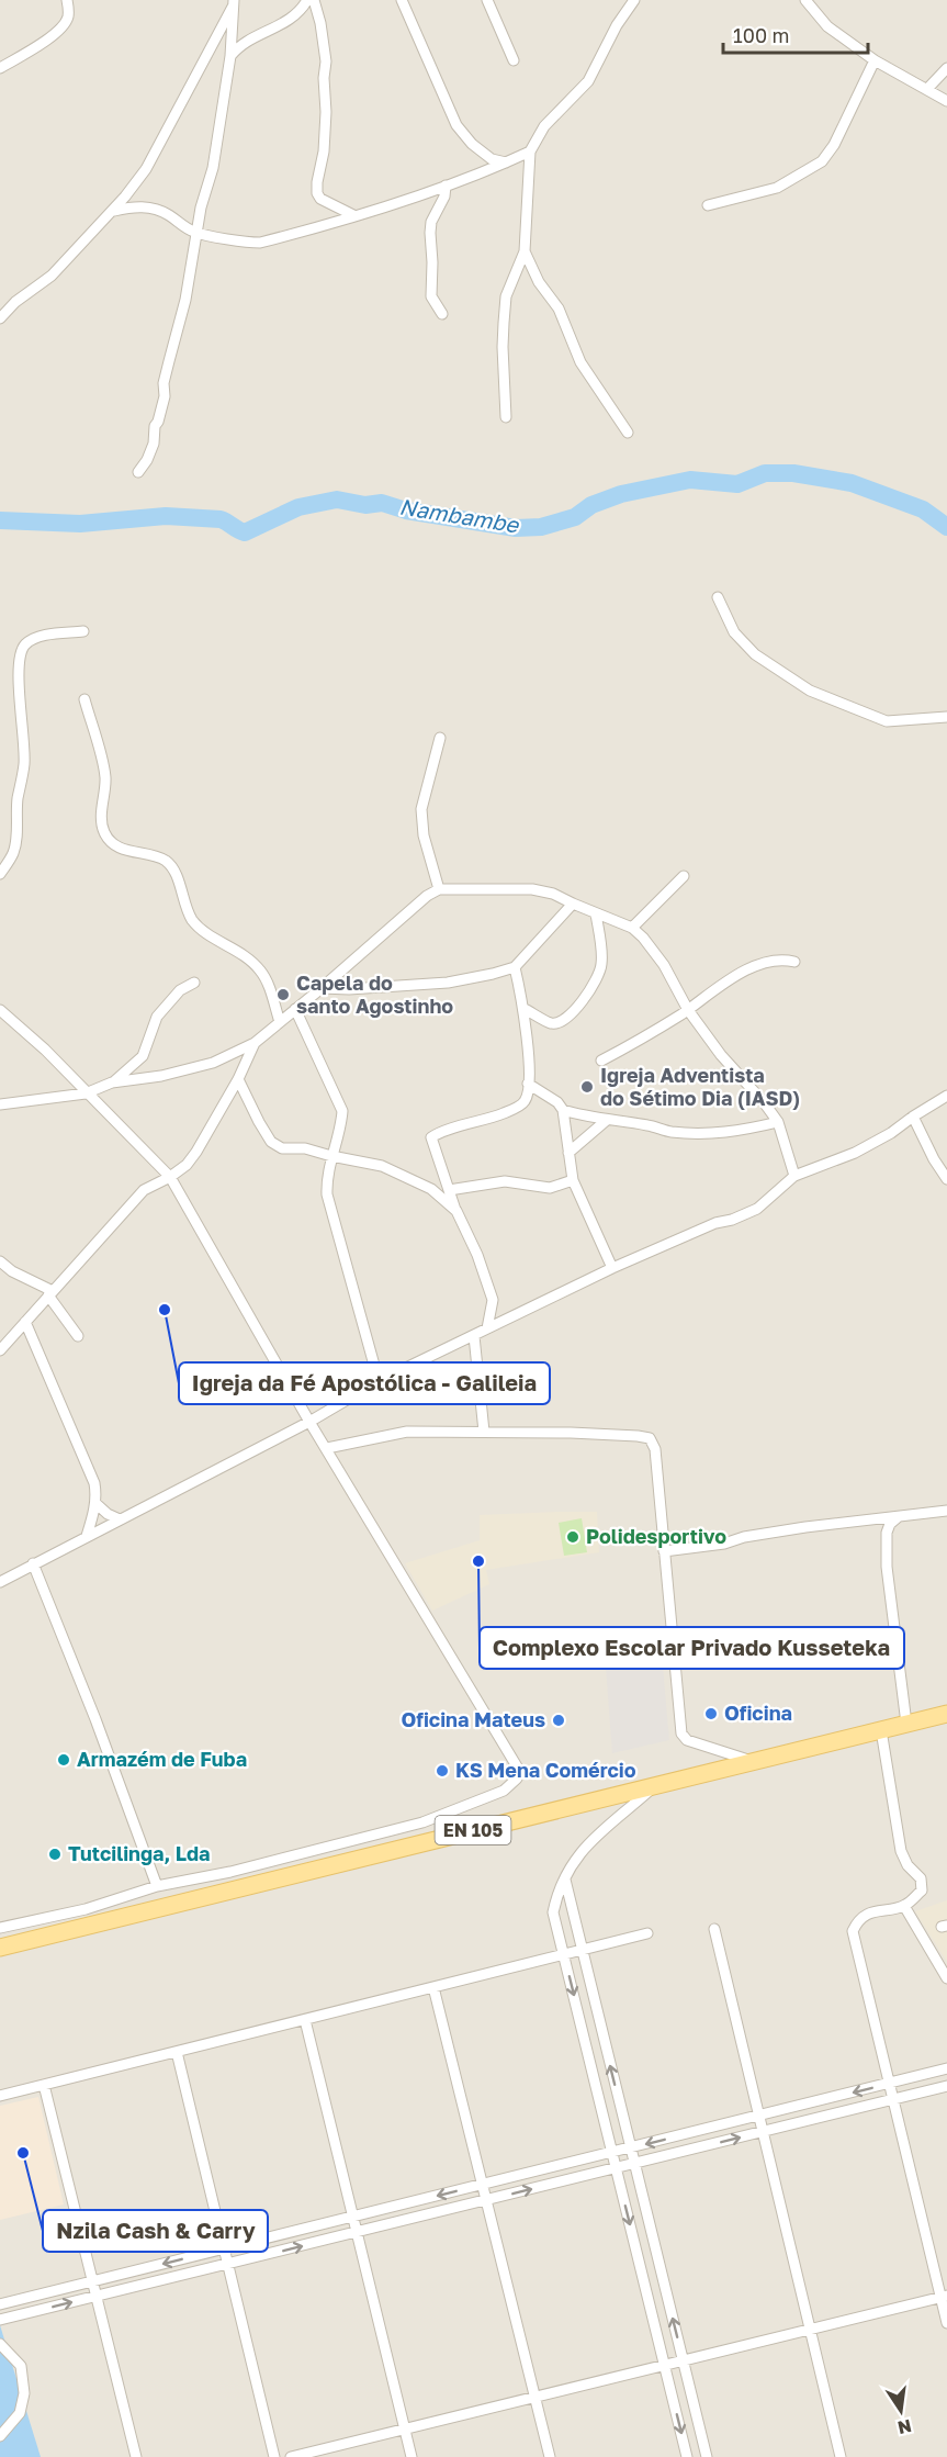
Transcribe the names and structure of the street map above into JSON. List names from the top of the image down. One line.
{"streets":{"main road":["EN 105"]},"water":["Nambambe"],"places":["Capela do santo Agostinho","Igreja Adventista do Sétimo Dia (IASD)","Igreja da Fé Apostólica - Galileia","Polidesportivo","Complexo Escolar Privado Kusseteka","Oficina","Oficina Mateus","Armazém de Fuba","KS Mena Comércio","Tutcilinga, Lda","Nzila Cash & Carry"],"scale_bar":"100 m","north":"bottom"}
